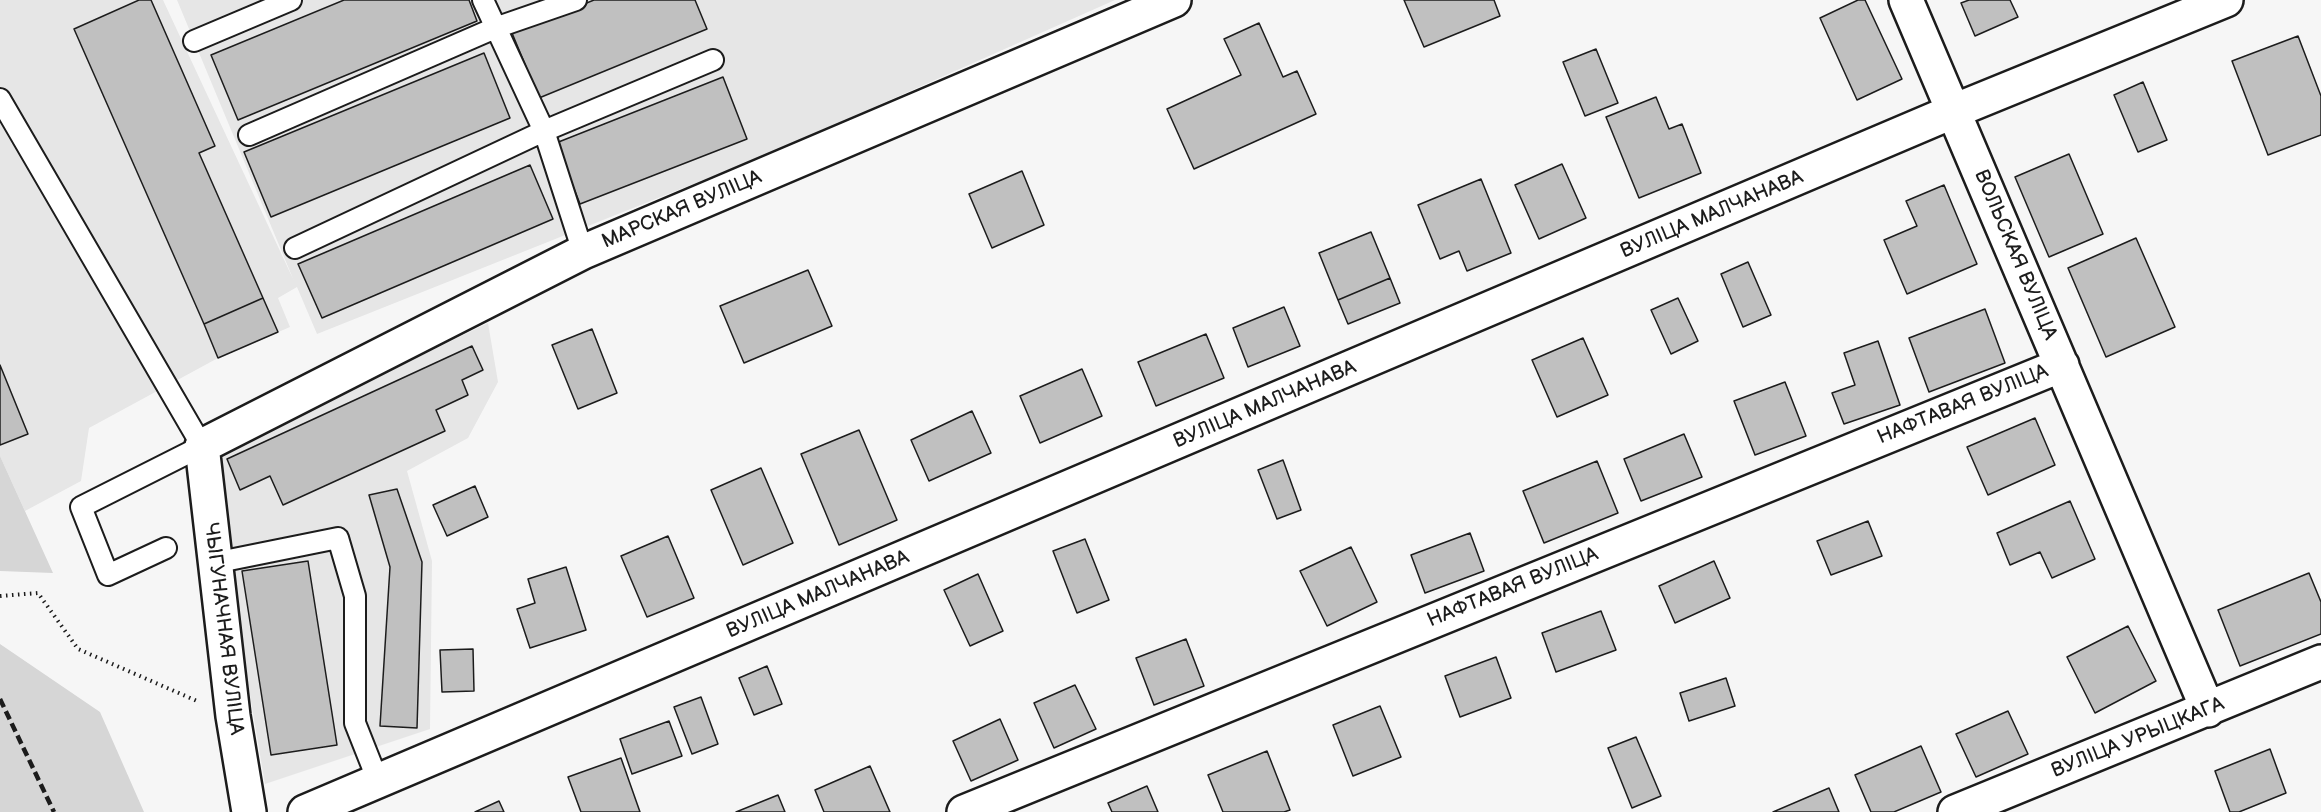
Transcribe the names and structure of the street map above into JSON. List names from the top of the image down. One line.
{"streets":{"street":["МАРСКАЯ ВУЛІЦА","ВУЛІЦА МАЛЧАНАВА","ВОЛЬСКАЯ ВУЛІЦА","НАФТАВАЯ ВУЛІЦА","ЧЫГУНАЧНАЯ ВУЛІЦА","ВУЛІЦА УРЫЦКАГА"]},"crossings":[["МАРСКАЯ ВУЛІЦА","ЧЫГУНАЧНАЯ ВУЛІЦА"],["ВУЛІЦА МАЛЧАНАВА","ВОЛЬСКАЯ ВУЛІЦА"],["ВОЛЬСКАЯ ВУЛІЦА","НАФТАВАЯ ВУЛІЦА"],["ВОЛЬСКАЯ ВУЛІЦА","ВУЛІЦА УРЫЦКАГА"]]}
